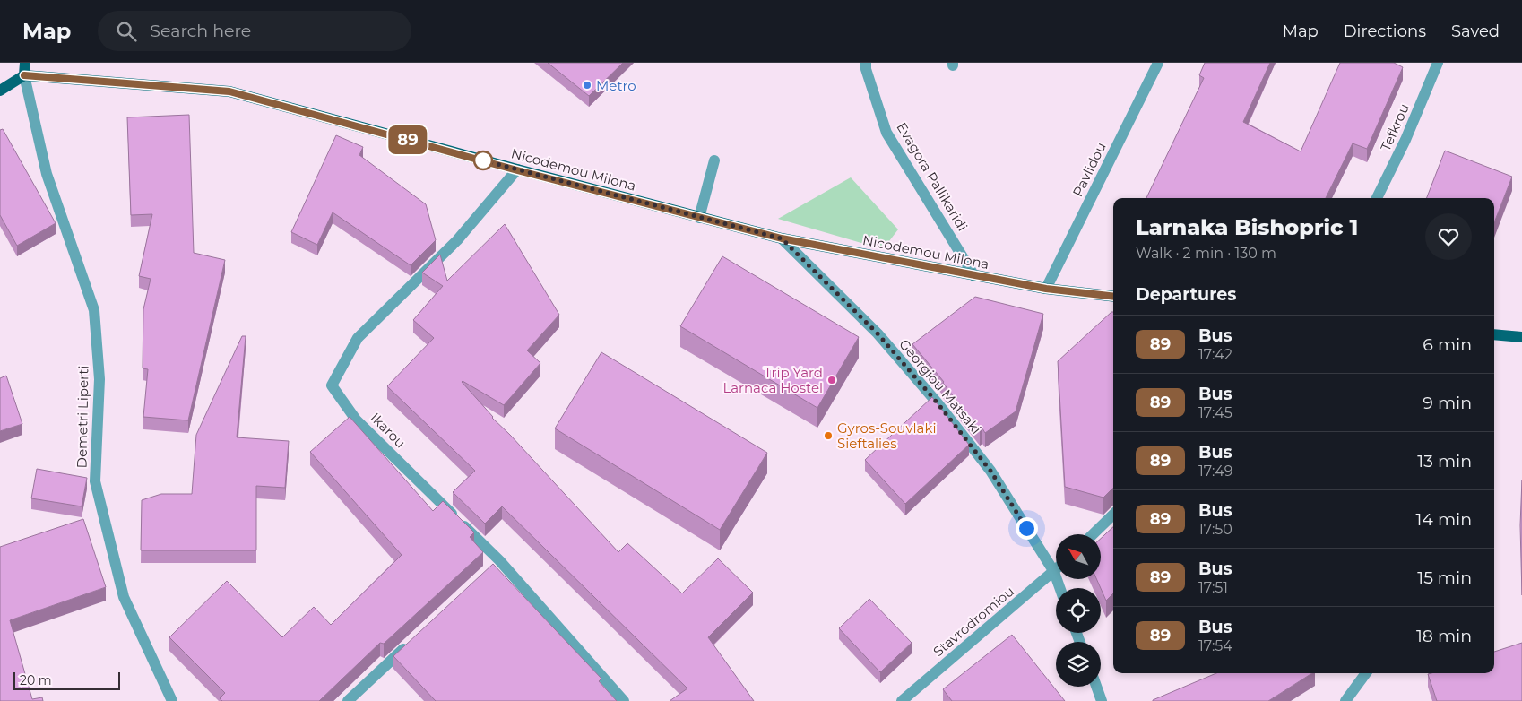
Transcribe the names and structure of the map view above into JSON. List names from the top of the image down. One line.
{"streets":{"main road":["Nicodemou Milona"],"street":["Tefkrou","Pavlidou","Evagora Pallikaridi","Georgiou Matsaki","Demetri Liperti","Ikarou","Stavrodromiou"]},"crossings":[["Nicodemou Milona","Pavlidou"],["Nicodemou Milona","Evagora Pallikaridi"],["Nicodemou Milona","Georgiou Matsaki"],["Nicodemou Milona","Demetri Liperti"],["Nicodemou Milona","Ikarou"],["Georgiou Matsaki","Stavrodromiou"]],"places":["Metro","Trip Yard Larnaca Hostel","Gyros-Souvlaki Sieftalies"],"lines":["bus line 89"],"scale_bar":"20 m","north":"top left","page":{"header":"Map","search":"Search here","nav":["Map","Directions","Saved"],"on_map":"89","heading":[["Larnaka Bishopric 1","Walk · 2 min · 130 m"],"Departures"],"list":[{"mark":"89","name":"Bus","note":"17:42","value":"6 min"},{"mark":"89","name":"Bus","note":"17:45","value":"9 min"},{"mark":"89","name":"Bus","note":"17:49","value":"13 min"},{"mark":"89","name":"Bus","note":"17:50","value":"14 min"},{"mark":"89","name":"Bus","note":"17:51","value":"15 min"},{"mark":"89","name":"Bus","note":"17:54","value":"18 min"}],"scale":"20 m"}}
